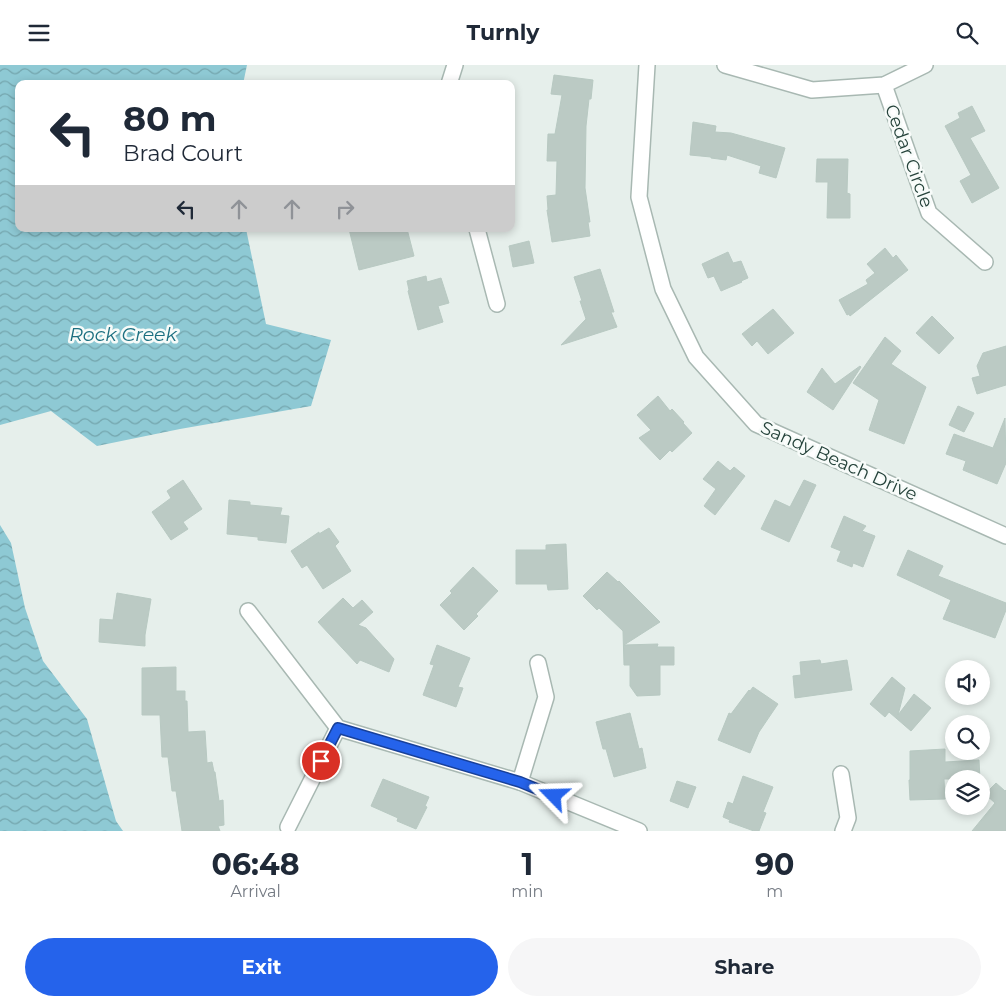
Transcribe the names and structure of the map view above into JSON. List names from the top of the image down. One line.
{"streets":{"street":["Cedar Circle","Sandy Beach Drive"]},"water":["Rock Creek"],"page":{"header":"Turnly","turn":["80 m","Brad Court"],"eta":["06:48","Arrival","1","min","90","m"],"buttons":["Exit","Share"]}}
